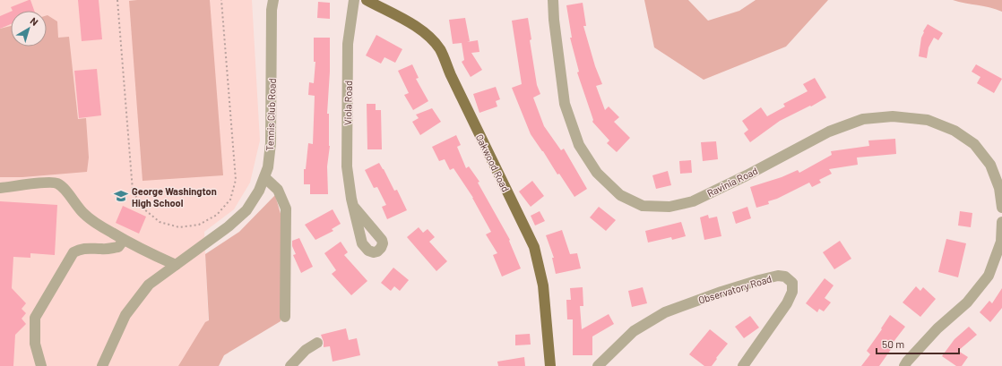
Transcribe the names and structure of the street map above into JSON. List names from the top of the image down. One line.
{"streets":{"main road":["Oakwood Road"],"street":["Viola Road","Tennis Club Road","Ravinia Road","Observatory Road"]},"places":{"school or university":["George Washington High School"]},"scale_bar":"50 m","north":"top right"}
